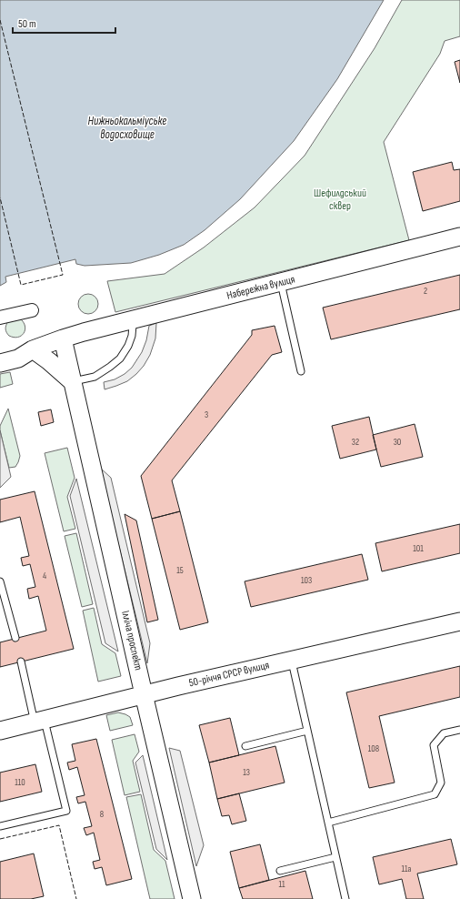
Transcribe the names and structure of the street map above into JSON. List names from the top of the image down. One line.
{"streets":{"street":["Набережна вулиця","Ілліча проспект","50-річчя СРСР вулиця"]},"crossings":[["Набережна вулиця","Ілліча проспект"],["Ілліча проспект","50-річчя СРСР вулиця"]],"water":["Нижньокальміуське водосховище"],"parks":["Шефилдський сквер"],"house_numbers":["2","3","32","30","101","15","4","103","108","13","110","8","11а","11"],"scale_bar":"50 m"}
